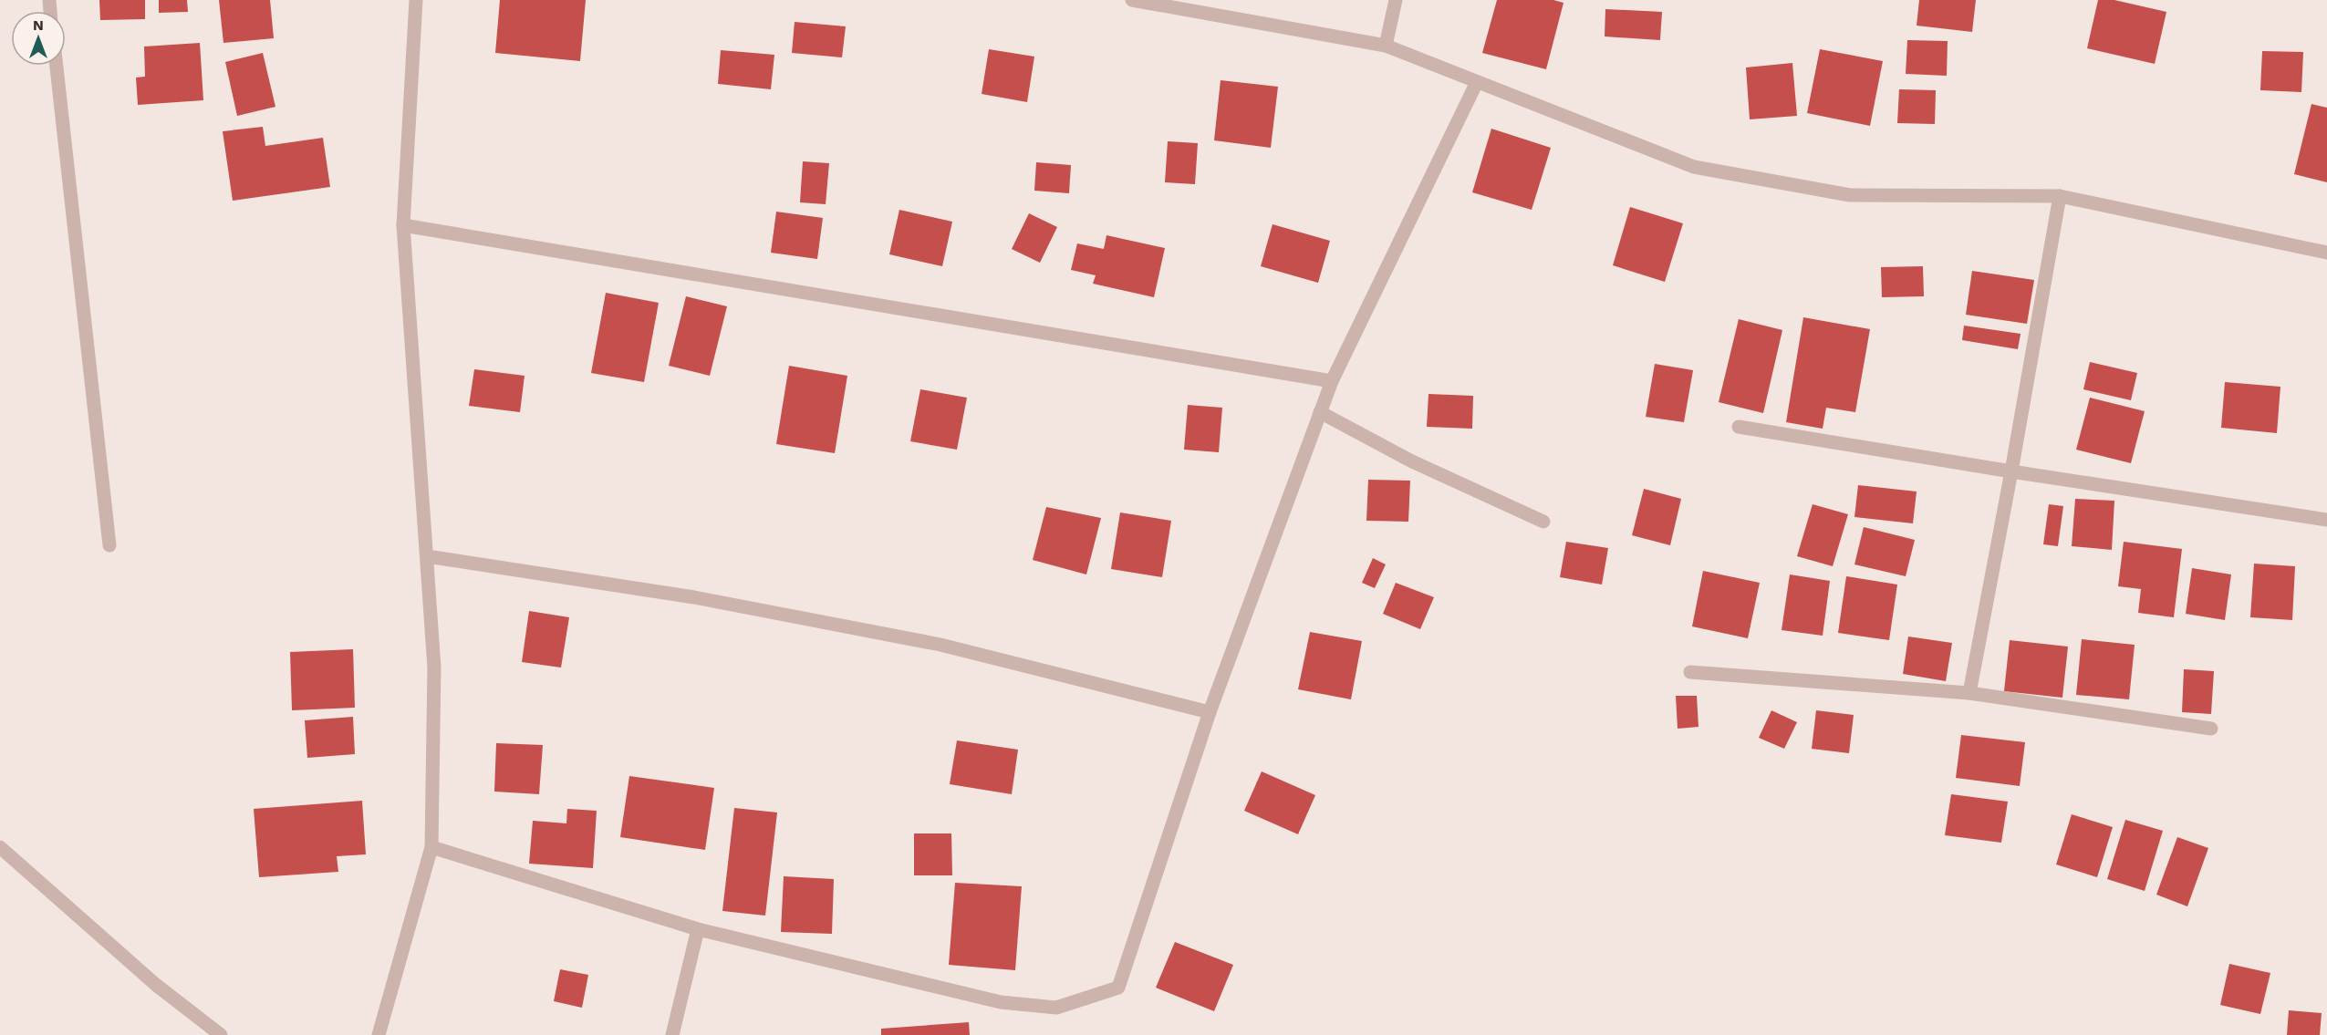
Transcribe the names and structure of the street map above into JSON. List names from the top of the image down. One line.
{"north":"top"}
